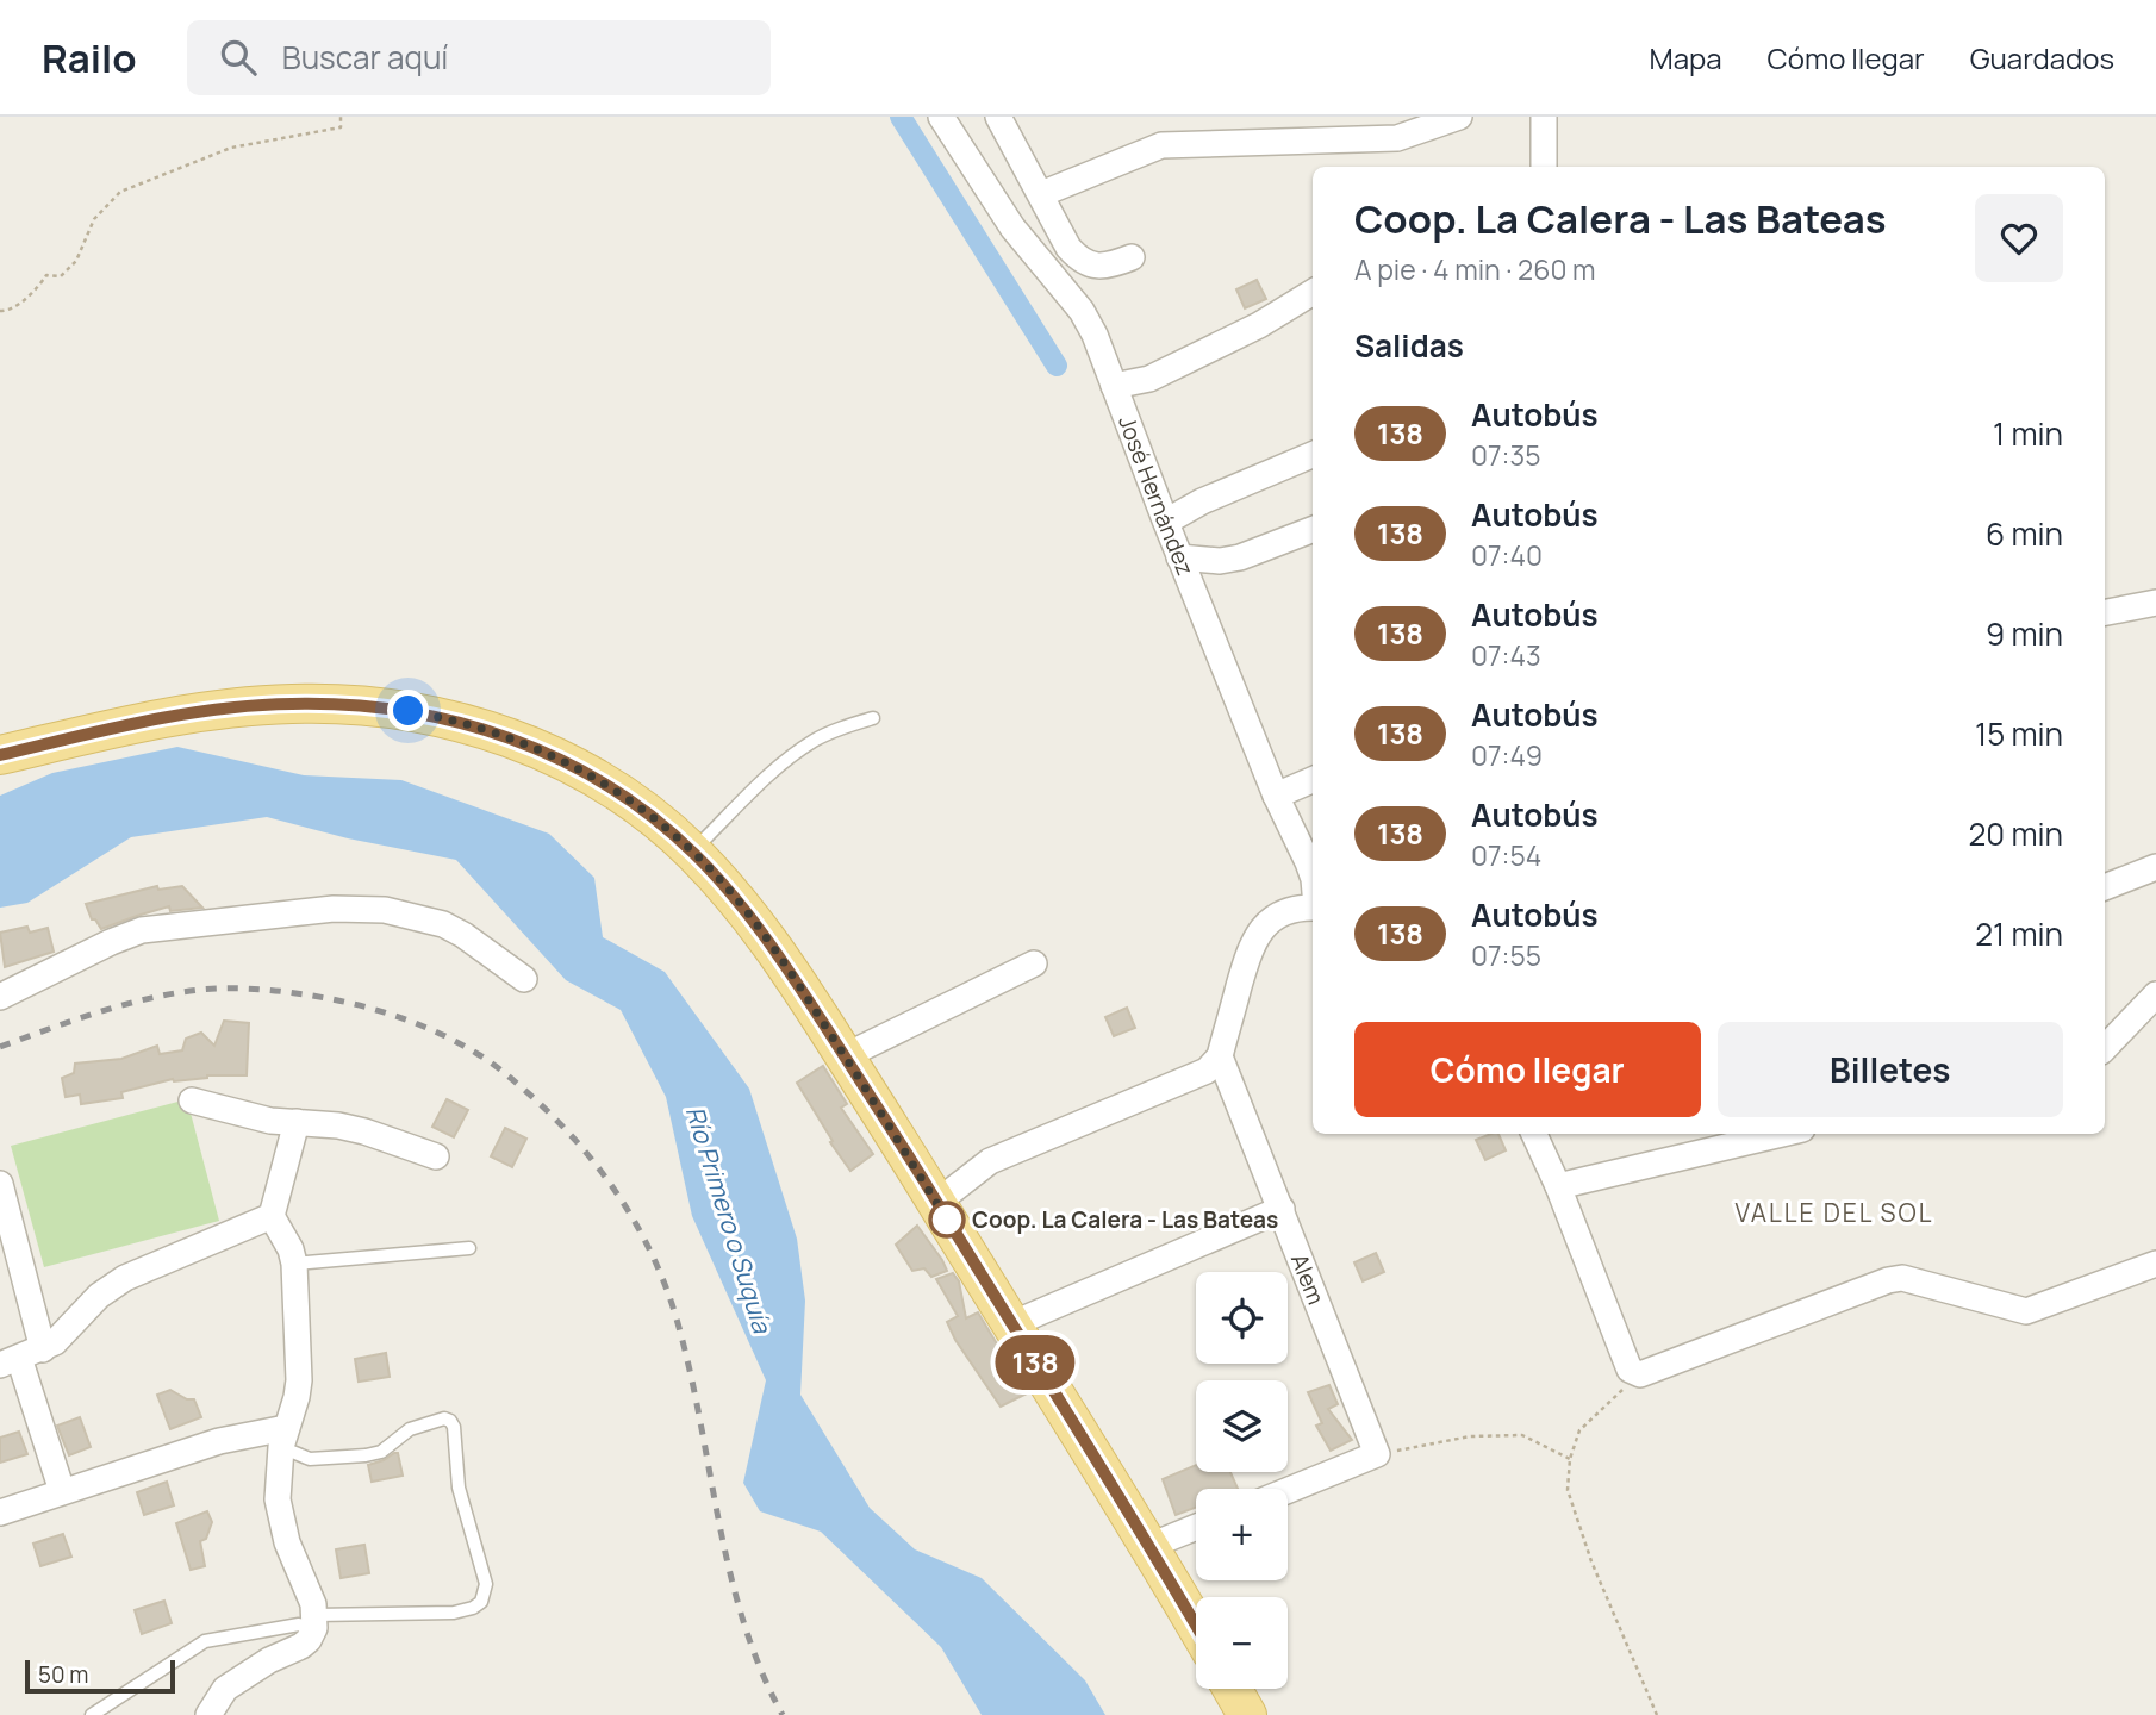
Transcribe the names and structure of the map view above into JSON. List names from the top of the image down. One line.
{"streets":{"street":["José Hernández","Alem"]},"districts":["VALLE DEL SOL"],"water":["Río Primero o Suquía"],"places":["Coop. La Calera - Las Bateas"],"lines":["bus line 138"],"scale_bar":"50 m","page":{"header":"Railo","search":"Buscar aquí","nav":["Mapa","Cómo llegar","Guardados"],"on_map":"138","heading":[["Coop. La Calera - Las Bateas","A pie · 4 min · 260 m"],"Salidas"],"list":[{"mark":"138","name":"Autobús","note":"07:35","value":"1 min"},{"mark":"138","name":"Autobús","note":"07:40","value":"6 min"},{"mark":"138","name":"Autobús","note":"07:43","value":"9 min"},{"mark":"138","name":"Autobús","note":"07:49","value":"15 min"},{"mark":"138","name":"Autobús","note":"07:54","value":"20 min"},{"mark":"138","name":"Autobús","note":"07:55","value":"21 min"}],"buttons":["Cómo llegar","Billetes"],"map_buttons":["+","−"],"scale":"50 m"}}
